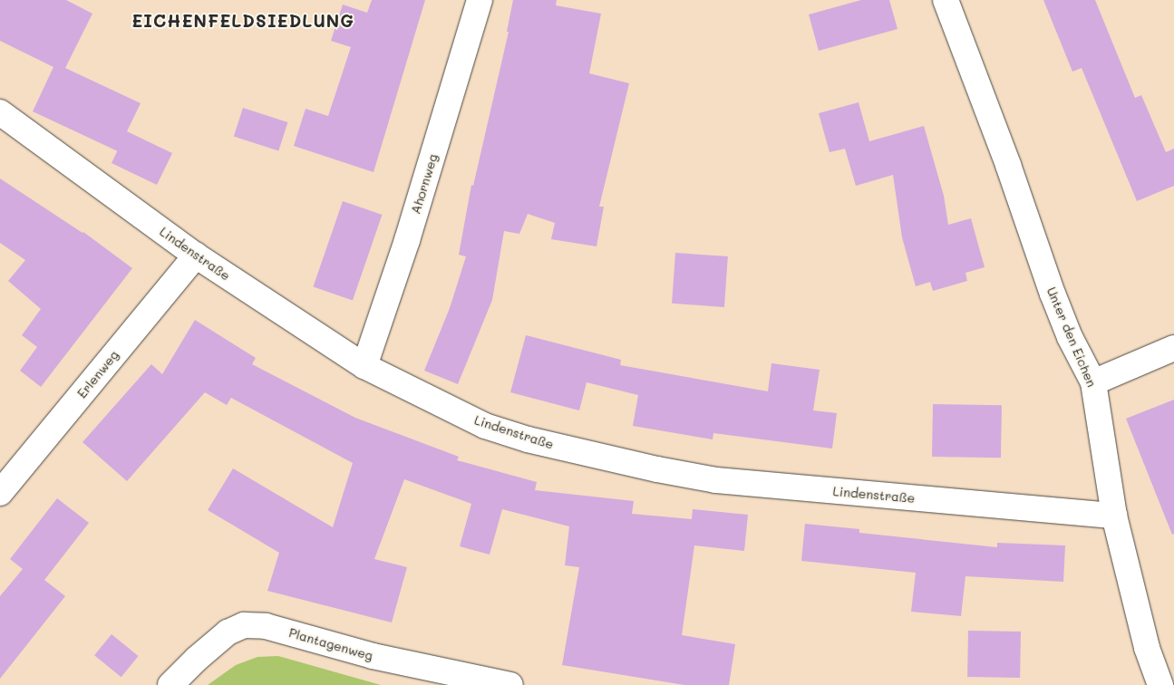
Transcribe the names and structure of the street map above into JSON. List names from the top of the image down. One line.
{"streets":{"street":["Ahornweg","Lindenstraße","Unter den Eichen","Erlenweg","Plantagenweg"]},"crossings":[["Ahornweg","Lindenstraße"],["Lindenstraße","Unter den Eichen"],["Lindenstraße","Erlenweg"]],"districts":["EICHENFELDSIEDLUNG"]}
